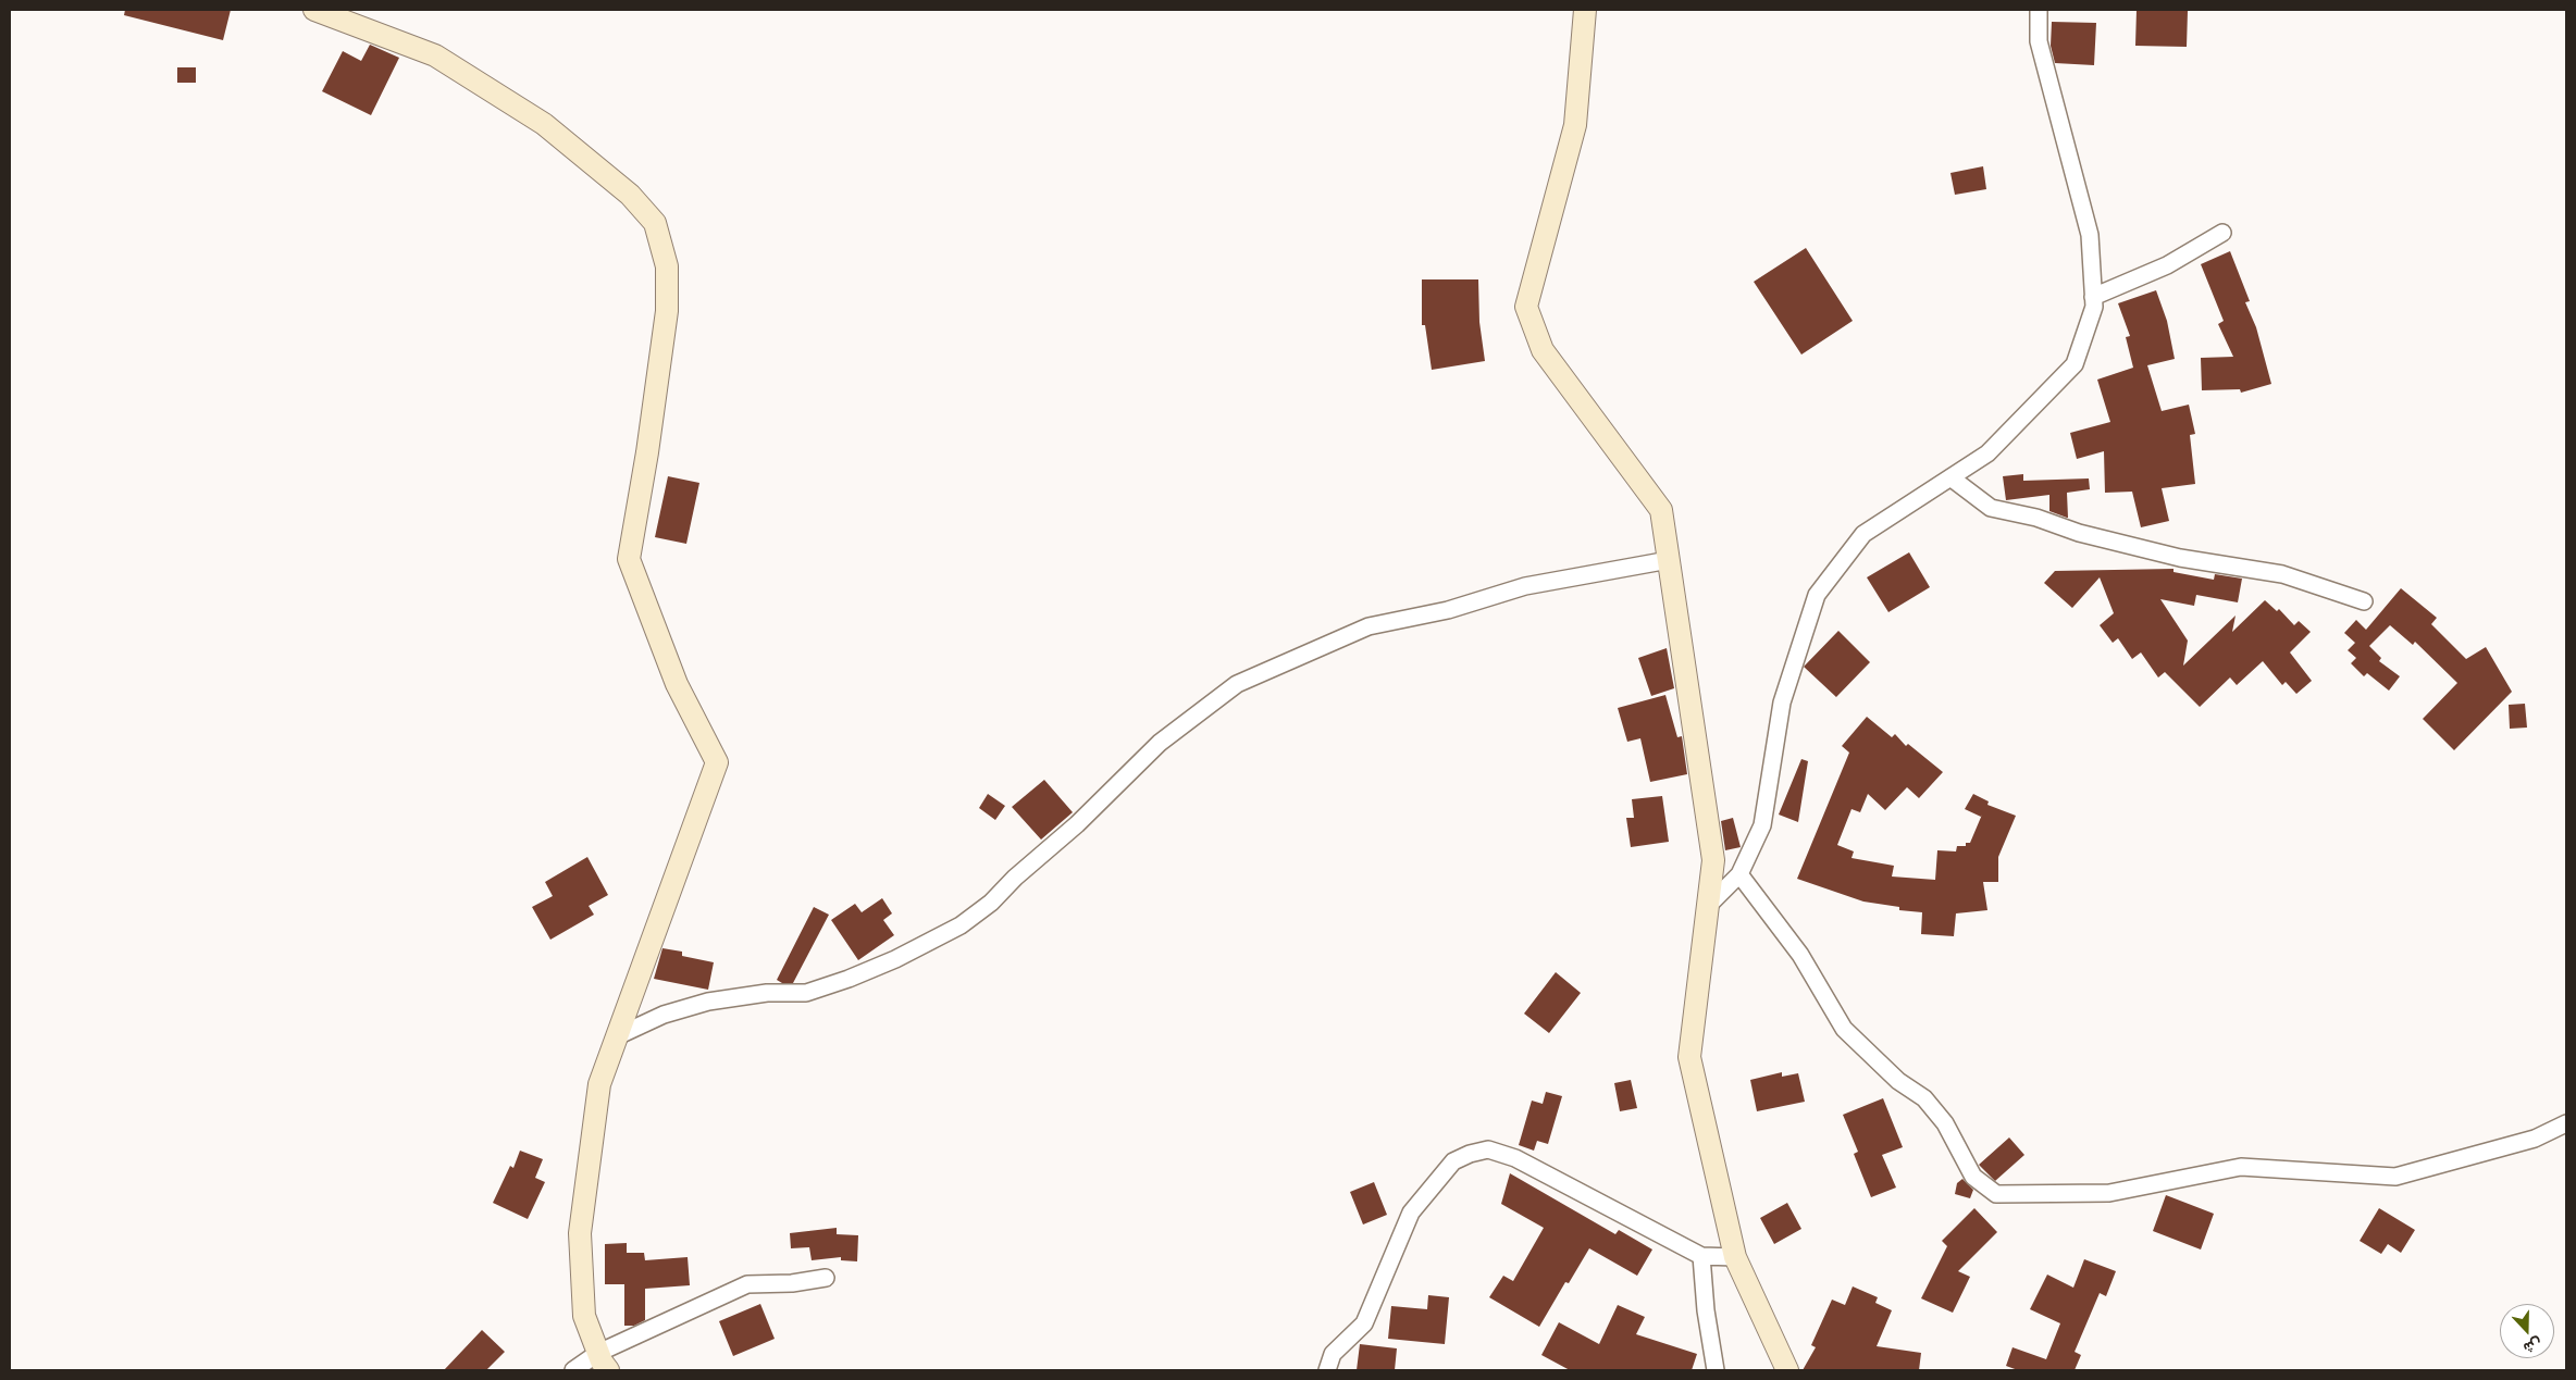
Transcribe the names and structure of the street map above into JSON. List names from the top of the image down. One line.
{"north":"bottom"}
